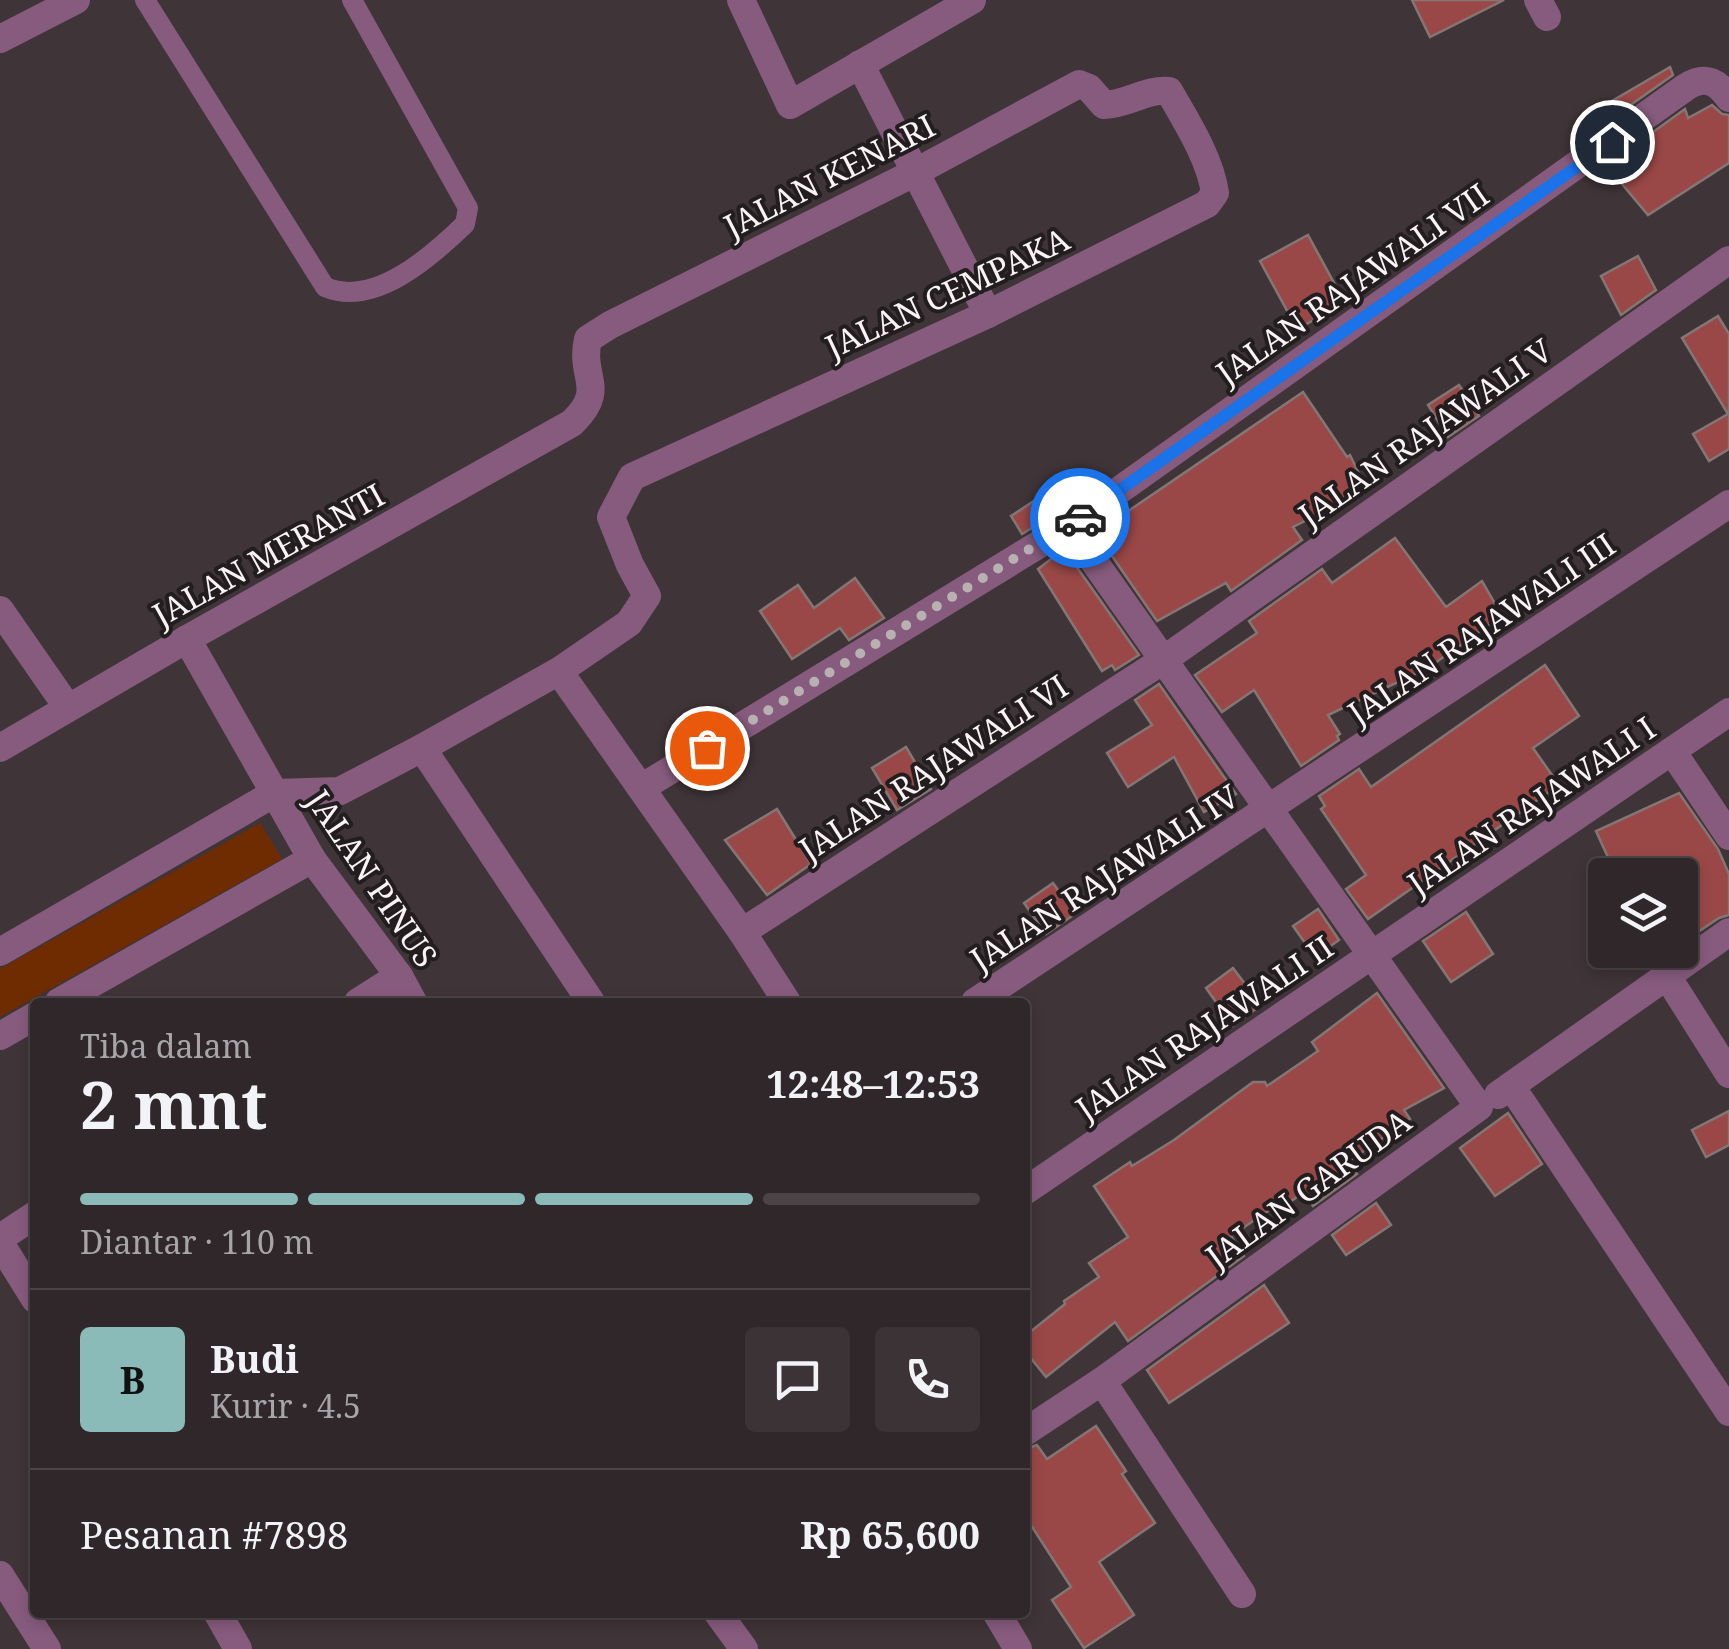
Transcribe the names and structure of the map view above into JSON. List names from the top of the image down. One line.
{"streets":{"street":["JALAN KENARI","JALAN RAJAWALI VII","JALAN CEMPAKA","JALAN RAJAWALI V","JALAN MERANTI","JALAN RAJAWALI III","JALAN RAJAWALI VI","JALAN RAJAWALI I","JALAN RAJAWALI IV","JALAN PINUS","JALAN RAJAWALI II","JALAN GARUDA"]},"crossings":[["JALAN KENARI","JALAN CEMPAKA"],["JALAN KENARI","JALAN MERANTI"],["JALAN RAJAWALI V","JALAN RAJAWALI VI"],["JALAN MERANTI","JALAN PINUS"],["JALAN RAJAWALI III","JALAN RAJAWALI IV"],["JALAN RAJAWALI I","JALAN RAJAWALI II"]],"page":{"heading":["2 mnt","Tiba dalam","12:48–12:53"],"panel":["Budi","Kurir · 4.5","Pesanan #7898","Rp 65,600"],"bar":"Diantar · 110 m","round":"B"}}
